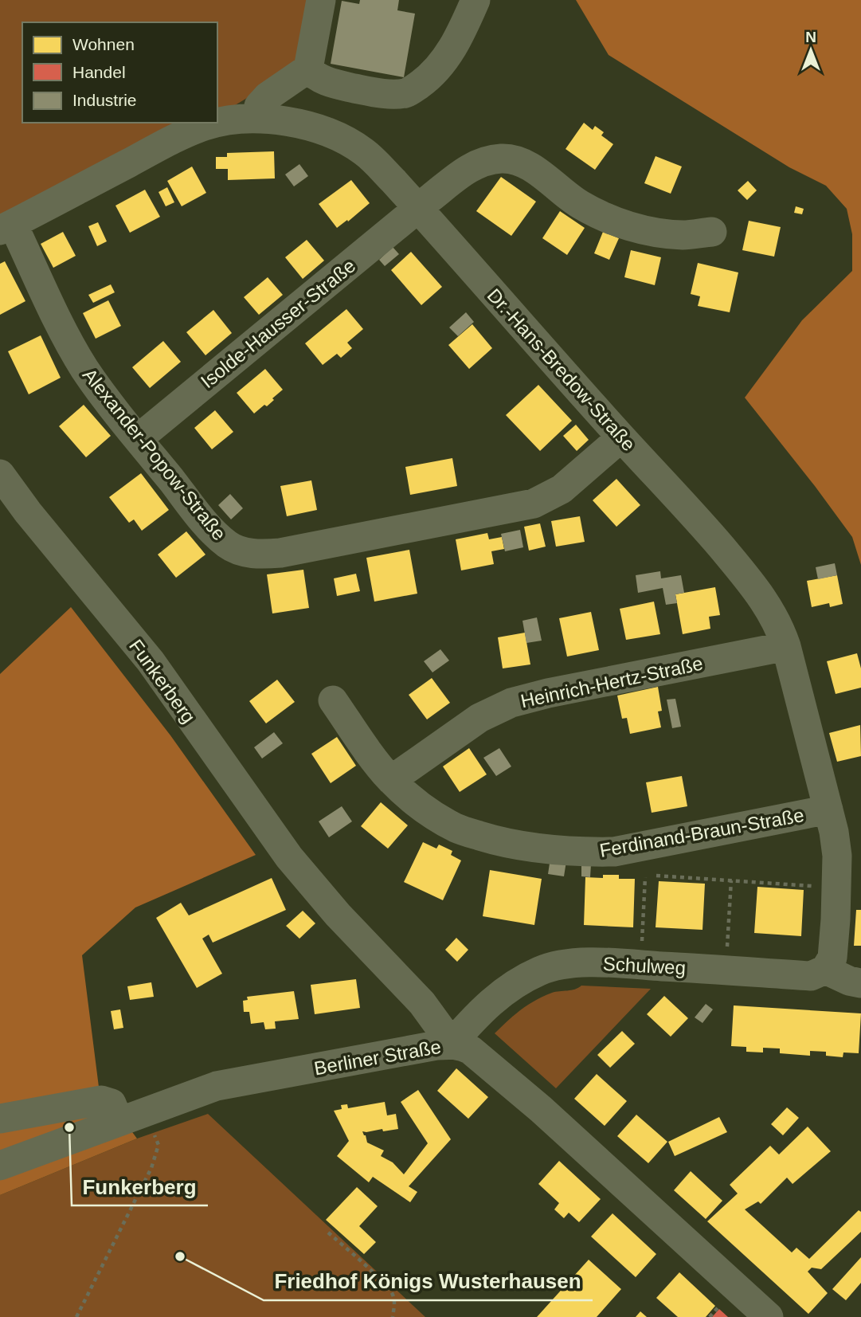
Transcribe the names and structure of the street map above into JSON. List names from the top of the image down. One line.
{"streets":{"street":["Isolde-Hausser-Straße","Dr.-Hans-Bredow-Straße","Alexander-Popow-Straße","Funkerberg","Heinrich-Hertz-Straße","Ferdinand-Braun-Straße","Schulweg","Berliner Straße"]},"crossings":[["Isolde-Hausser-Straße","Dr.-Hans-Bredow-Straße"],["Isolde-Hausser-Straße","Alexander-Popow-Straße"],["Dr.-Hans-Bredow-Straße","Alexander-Popow-Straße"],["Dr.-Hans-Bredow-Straße","Heinrich-Hertz-Straße"],["Dr.-Hans-Bredow-Straße","Ferdinand-Braun-Straße"],["Dr.-Hans-Bredow-Straße","Schulweg"],["Funkerberg","Schulweg"],["Funkerberg","Berliner Straße"],["Heinrich-Hertz-Straße","Ferdinand-Braun-Straße"],["Schulweg","Berliner Straße"]],"places":["Funkerberg","Friedhof Königs Wusterhausen"],"legend":["Wohnen","Handel","Industrie"],"north":"top"}
